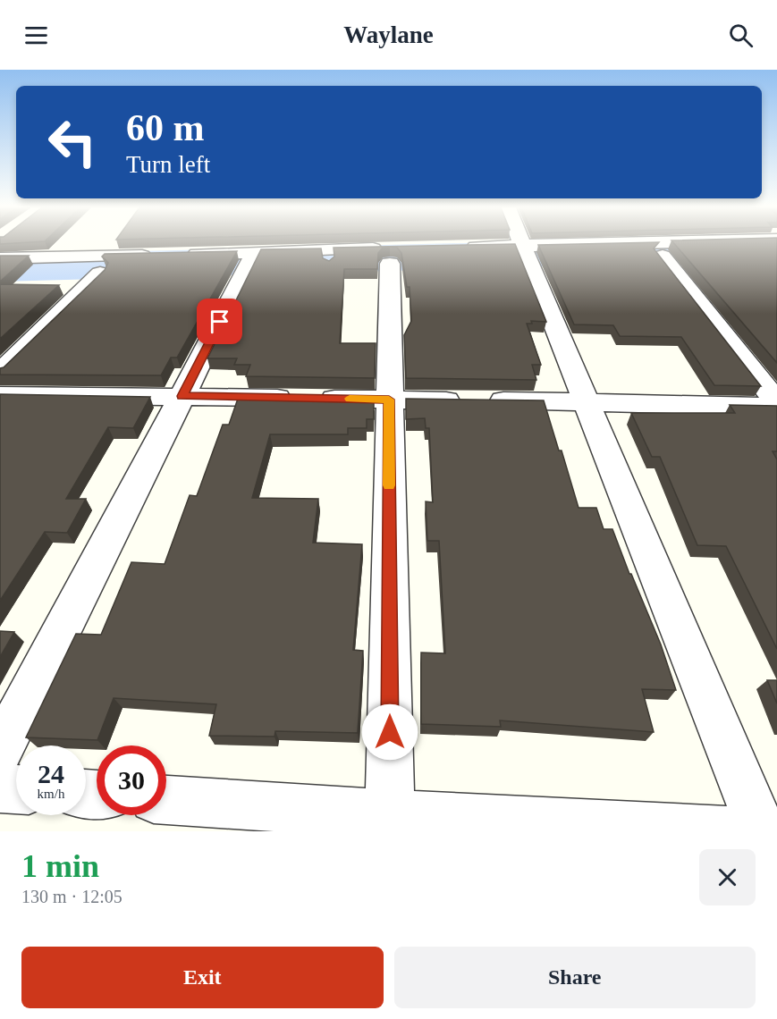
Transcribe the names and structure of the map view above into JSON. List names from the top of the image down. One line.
{"page":{"header":"Waylane","turn":["60 m","Turn left"],"speed":"24 km/h","limit":"30","heading":["1 min","130 m · 12:05"],"buttons":["Exit","Share"]}}
